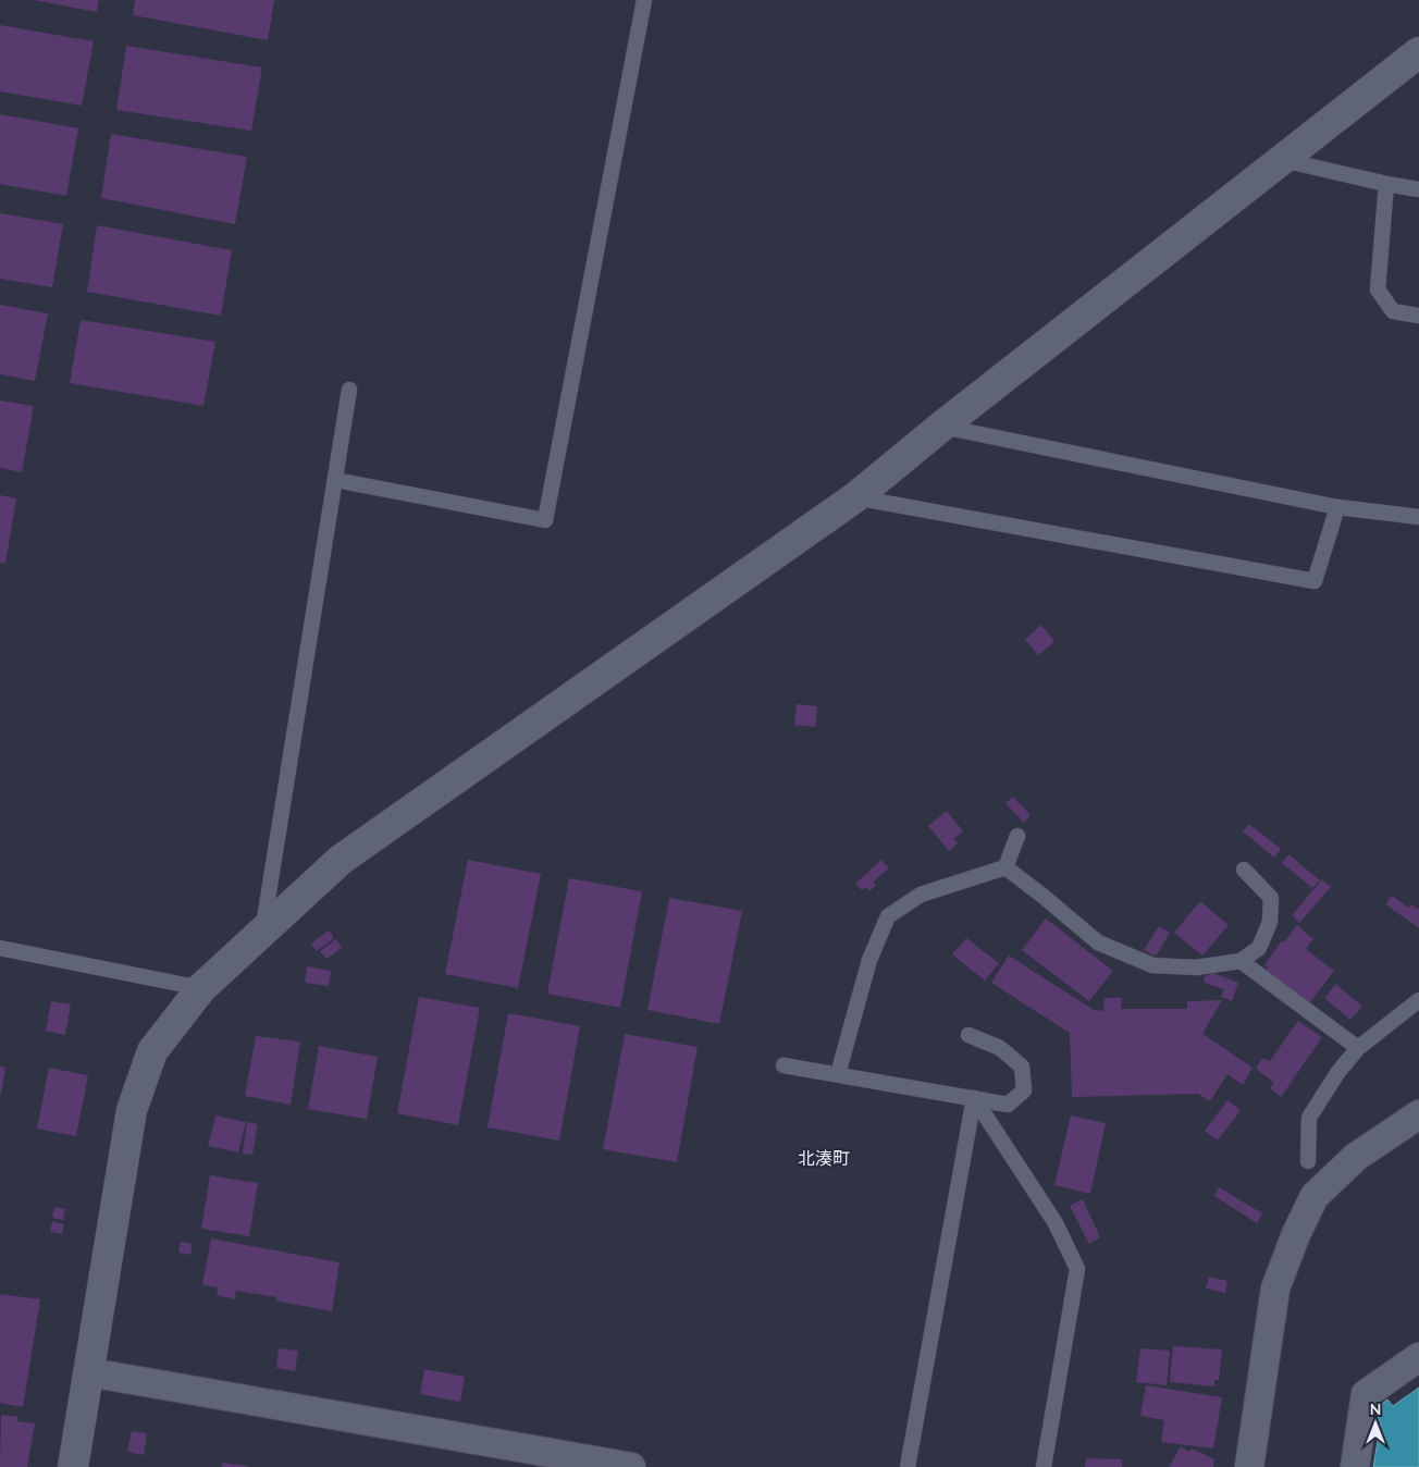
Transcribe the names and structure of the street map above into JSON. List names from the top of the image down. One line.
{"districts":["北湊町"],"north":"top"}
